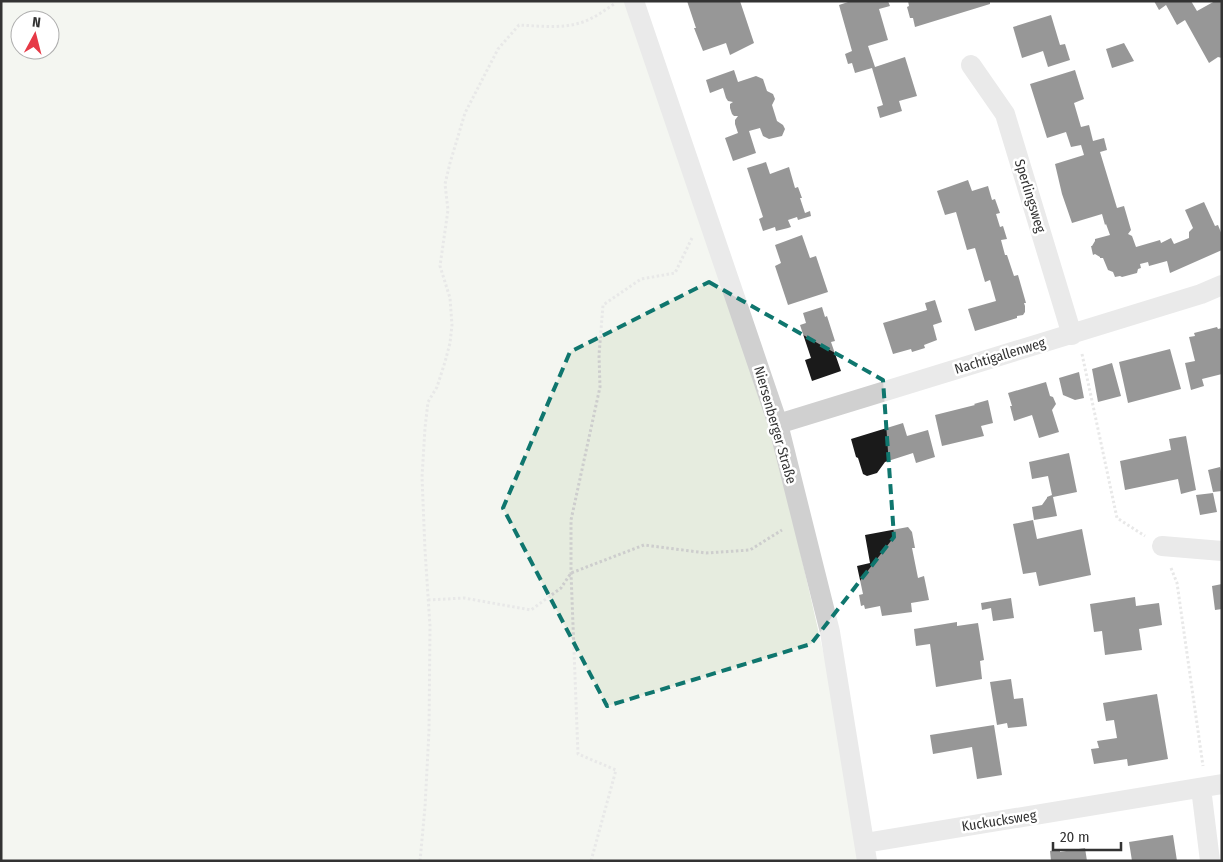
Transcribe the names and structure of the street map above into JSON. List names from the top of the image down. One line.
{"streets":{"street":["Sperlingsweg","Nachtigallenweg","Niersenberger Straße","Kuckucksweg"]},"crossings":[["Sperlingsweg","Nachtigallenweg"],["Nachtigallenweg","Niersenberger Straße"],["Niersenberger Straße","Kuckucksweg"]],"scale_bar":"20 m","north":"top"}
